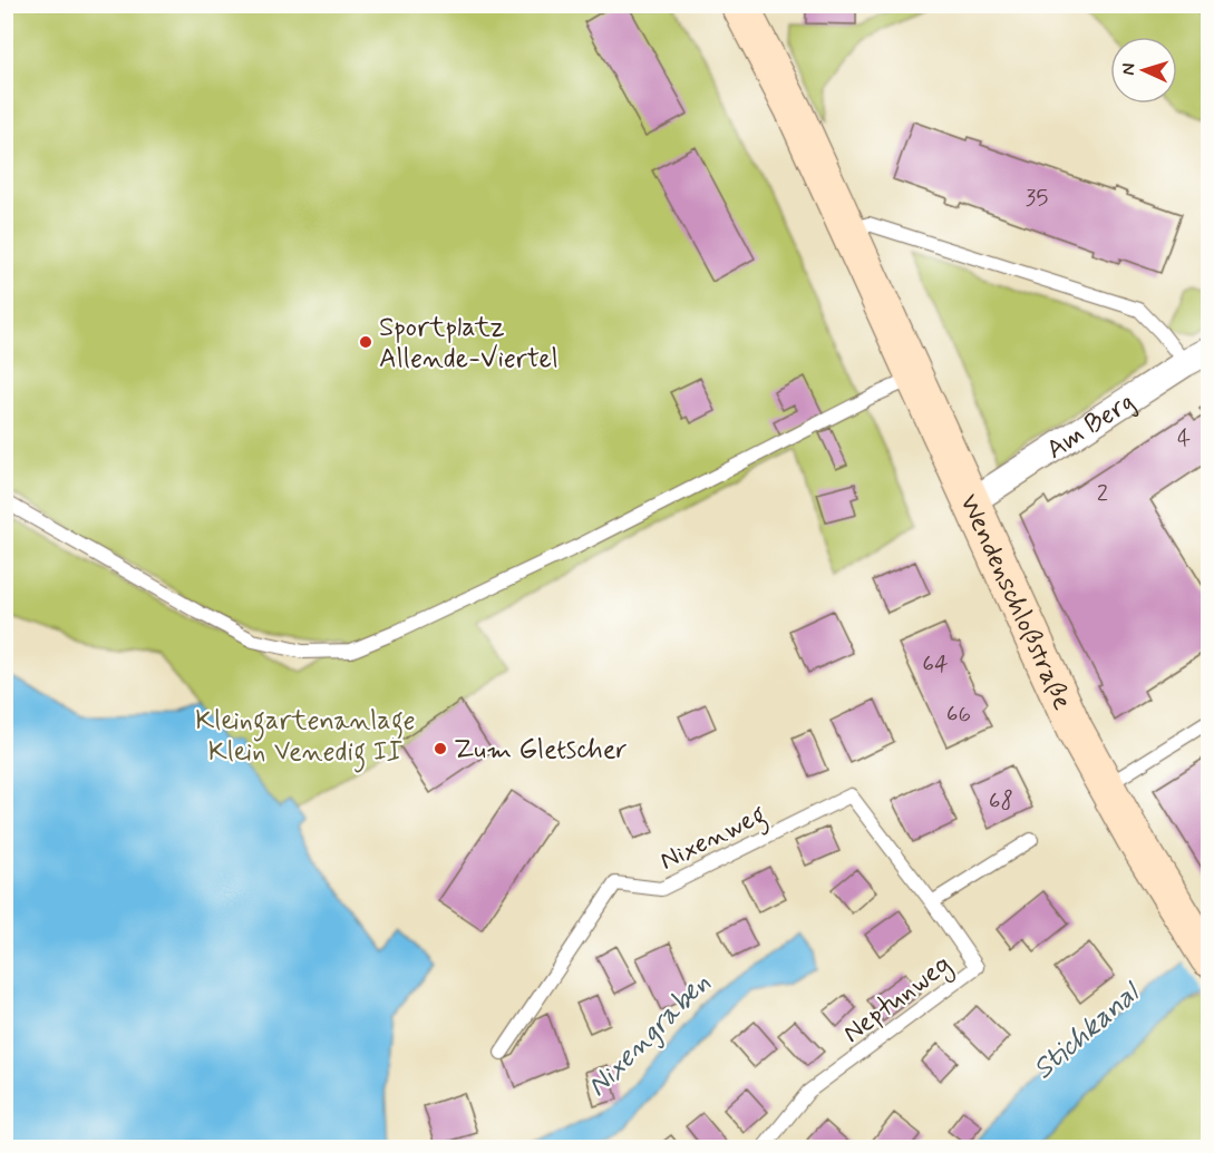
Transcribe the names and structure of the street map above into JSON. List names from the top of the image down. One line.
{"streets":{"street":["Am Berg","Wendenschloßstraße"],"lane":["Nixenweg","Neptunweg"]},"crossings":[["Am Berg","Wendenschloßstraße"],["Nixenweg","Neptunweg"]],"water":["Stichkanal","Nixengraben"],"parks":["Kleingartenanlage Klein Venedig II"],"places":["Sportplatz Allende-Viertel","Zum Gletscher"],"house_numbers":["35","4","2","64","66","68"],"north":"left"}
